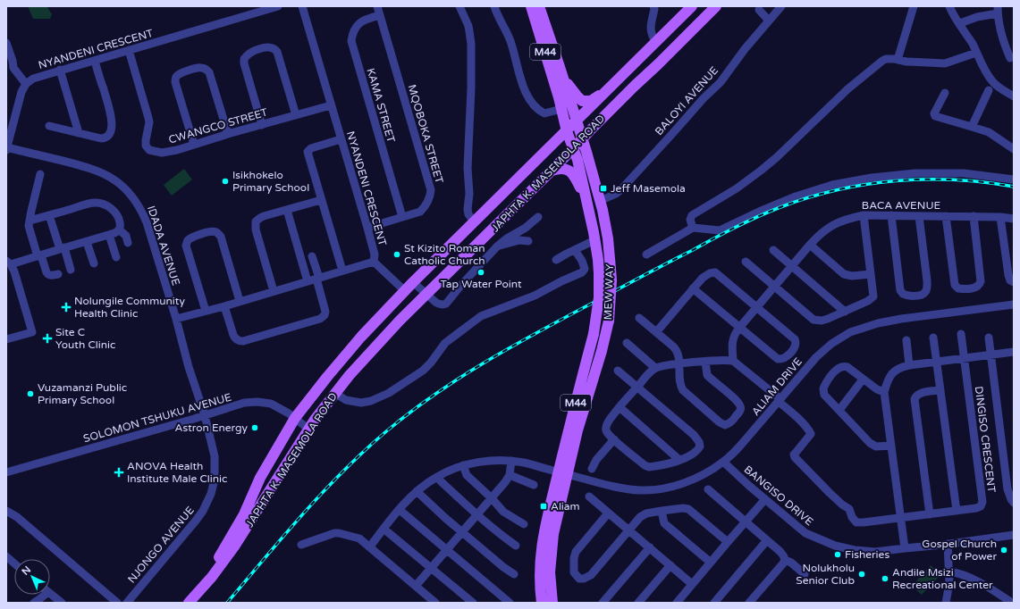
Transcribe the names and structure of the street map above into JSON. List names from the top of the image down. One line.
{"streets":{"main road":["M44","JAPHTA K. MASEMOLA ROAD","MEW WAY"],"street":["NYANDENI CRESCENT","BALOYI AVENUE","KAMA STREET","CWANGCO STREET","MQOBOKA STREET","BACA AVENUE","IDADA AVENUE","ALIAM DRIVE","SOLOMON TSHUKU AVENUE","DINGISO CRESCENT","BANGISO DRIVE","NJONGO AVENUE"]},"crossings":[["NYANDENI CRESCENT","CWANGCO STREET"],["NYANDENI CRESCENT","MQOBOKA STREET"],["NYANDENI CRESCENT","IDADA AVENUE"],["BALOYI AVENUE","MEW WAY"],["KAMA STREET","MQOBOKA STREET"],["JAPHTA K. MASEMOLA ROAD","MEW WAY"],["JAPHTA K. MASEMOLA ROAD","SOLOMON TSHUKU AVENUE"],["IDADA AVENUE","SOLOMON TSHUKU AVENUE"],["IDADA AVENUE","NJONGO AVENUE"],["MEW WAY","ALIAM DRIVE"],["ALIAM DRIVE","DINGISO CRESCENT"],["ALIAM DRIVE","BANGISO DRIVE"],["SOLOMON TSHUKU AVENUE","NJONGO AVENUE"]],"places":{"other":["Isikhokelo Primary School","St Kizito Roman Catholic Church","Tap Water Point","Vuzamanzi Public Primary School","Astron Energy","Gospel Church of Power","Fisheries","Nolukholu Senior Club","Andile Msizi Recreational Center"],"transit":["Jeff Masemola","Aliam"],"health":["Nolungile Community Health Clinic","Site C Youth Clinic","ANOVA Health Institute Male Clinic"]},"north":"top left"}
